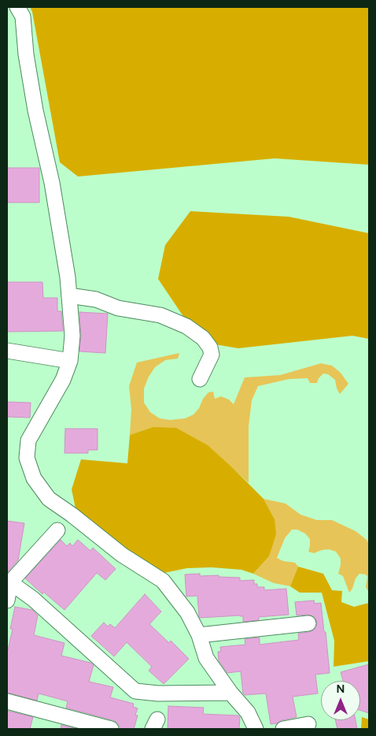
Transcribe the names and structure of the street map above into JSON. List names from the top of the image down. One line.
{"north":"top"}
